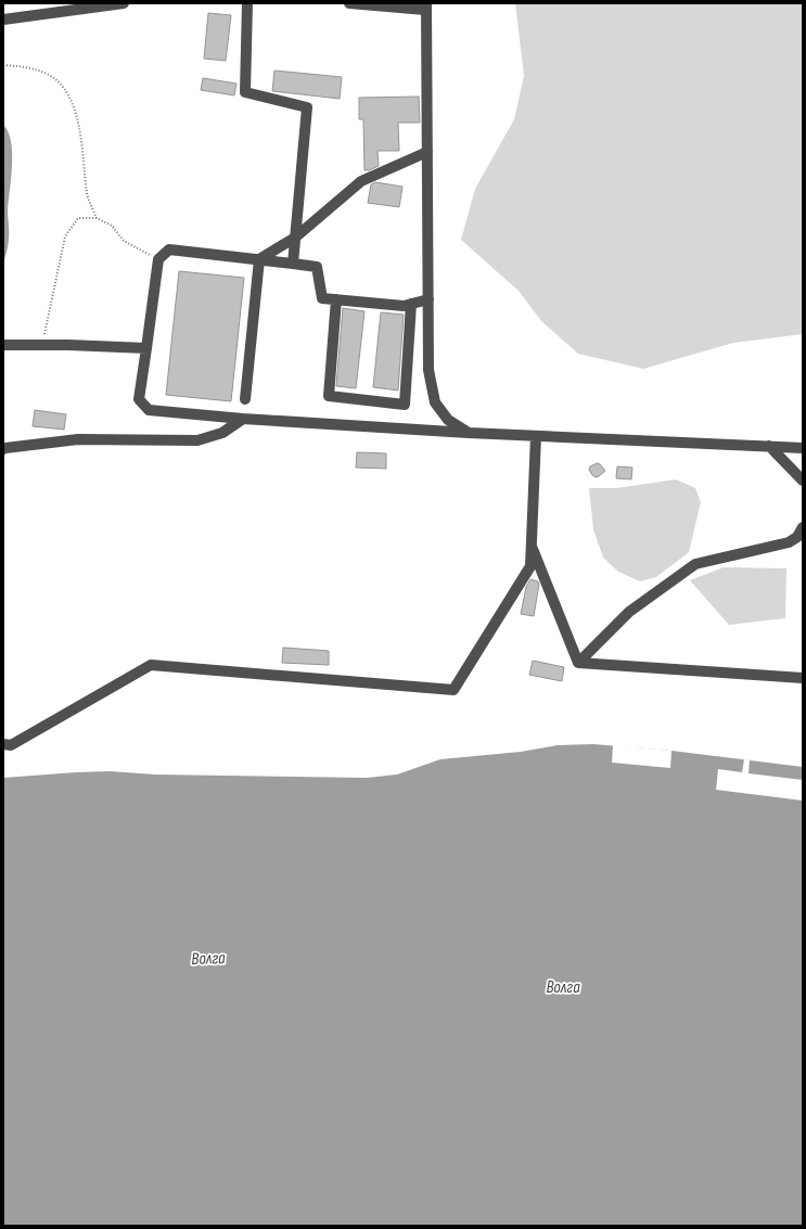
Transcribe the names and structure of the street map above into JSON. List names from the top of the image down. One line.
{"water":["Волга"]}
